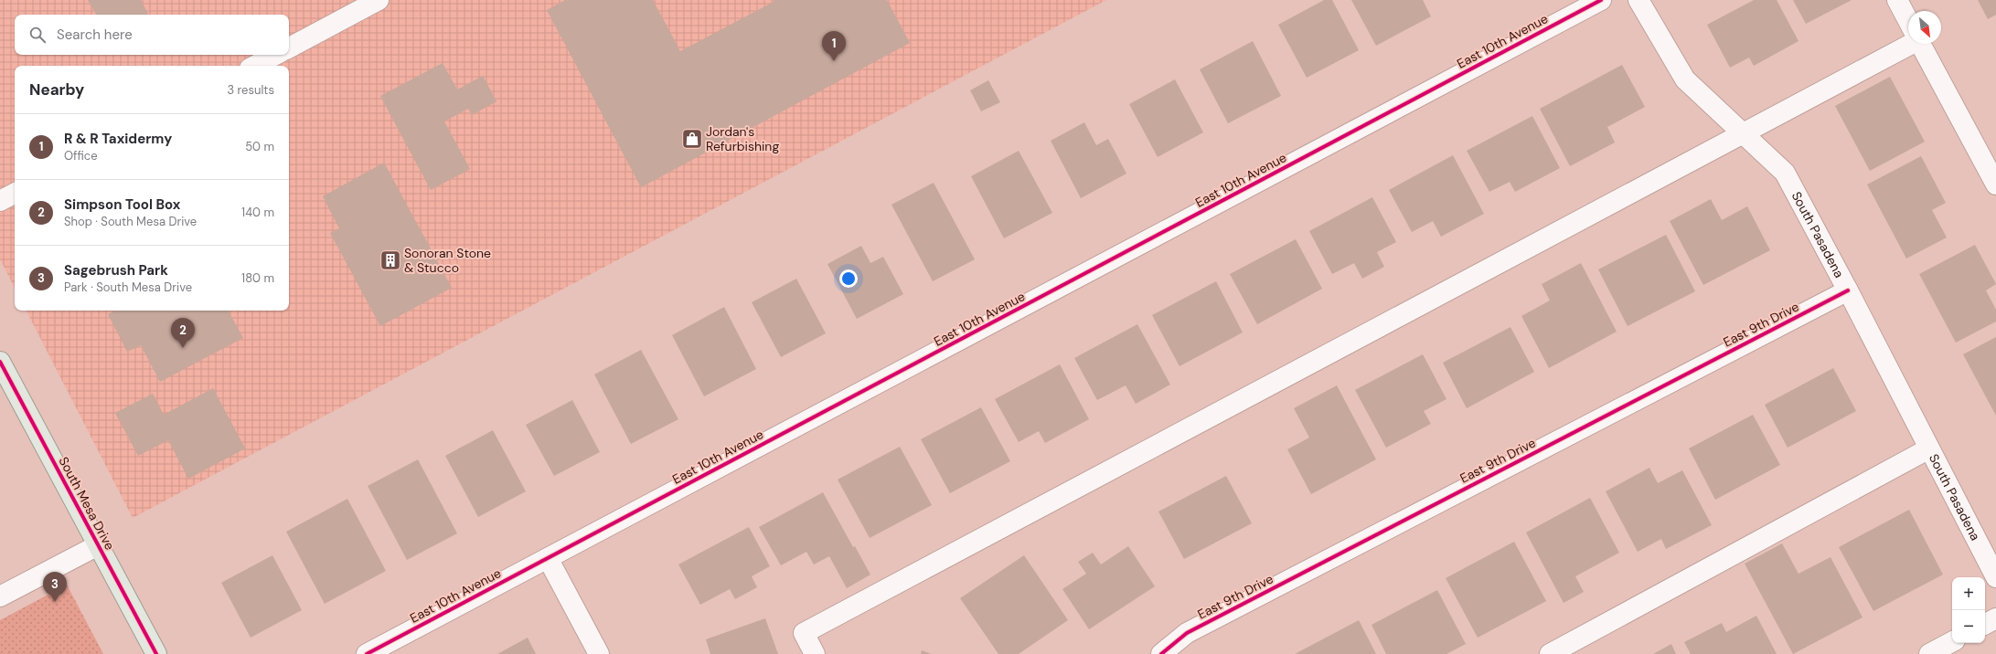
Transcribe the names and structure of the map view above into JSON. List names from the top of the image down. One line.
{"streets":{"main road":["South Mesa Drive"],"street":["East 10th Avenue","South Pasadena","East 9th Drive"]},"crossings":[["South Pasadena","East 9th Drive"]],"places":{"shop":["Jordan's Refurbishing"],"building":["Sonoran Stone & Stucco"]},"north":"bottom right","page":{"search":"Search here","pins":["1","2","3"],"heading":["Nearby","3 results"],"list":[{"mark":"1","name":"R & R Taxidermy","note":"Office","value":"50 m"},{"mark":"2","name":"Simpson Tool Box","note":"Shop · South Mesa Drive","value":"140 m"},{"mark":"3","name":"Sagebrush Park","note":"Park · South Mesa Drive","value":"180 m"}],"map_buttons":["+","−"]}}
